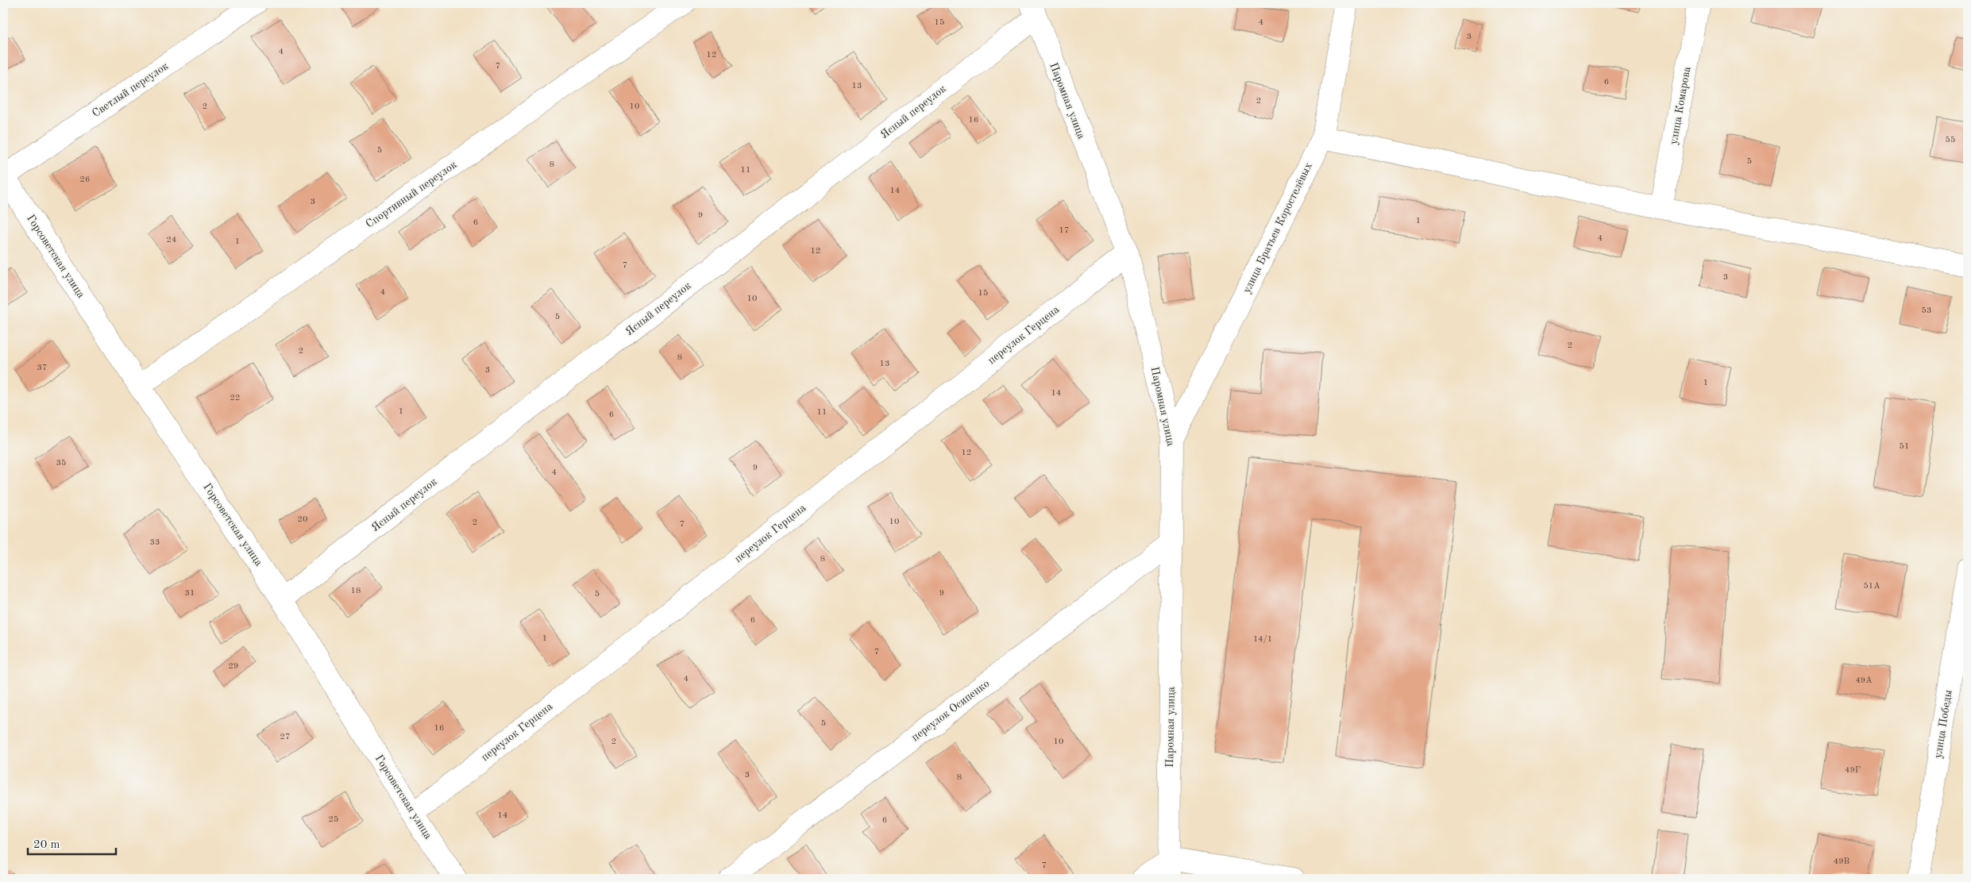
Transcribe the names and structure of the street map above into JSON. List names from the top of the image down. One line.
{"streets":{"street":["Светлый переулок","Паромная улица","улица Комарова","Ясный переулок","Спортивный переулок","улица Братьев Коростелёвых","Горсоветская улица","переулок Герцена","переулок Осипенко","улица Победы"]},"crossings":[["Светлый переулок","Горсоветская улица"],["Паромная улица","Ясный переулок"],["Паромная улица","улица Братьев Коростелёвых"],["Паромная улица","переулок Герцена"],["Паромная улица","переулок Осипенко"],["Ясный переулок","Горсоветская улица"],["Спортивный переулок","Горсоветская улица"],["Горсоветская улица","переулок Герцена"]],"house_numbers":["15","4","3","4","12","7","6","13","2","2","10","16","55","5","5","8","11","26","14","3","9","1","6","17","4","24","1","12","7","3","4","15","10","53","5","2","2","8","13","37","3","1","14","22","1","11","6","51","12","35","9","4","20","10","2","7","33","8","51А","18","31","9","5","6","1","14/1","7","29","4","49А","5","16","27","2","10","49Г","3","8","14","25","6","49В","7"],"scale_bar":"20 m"}
